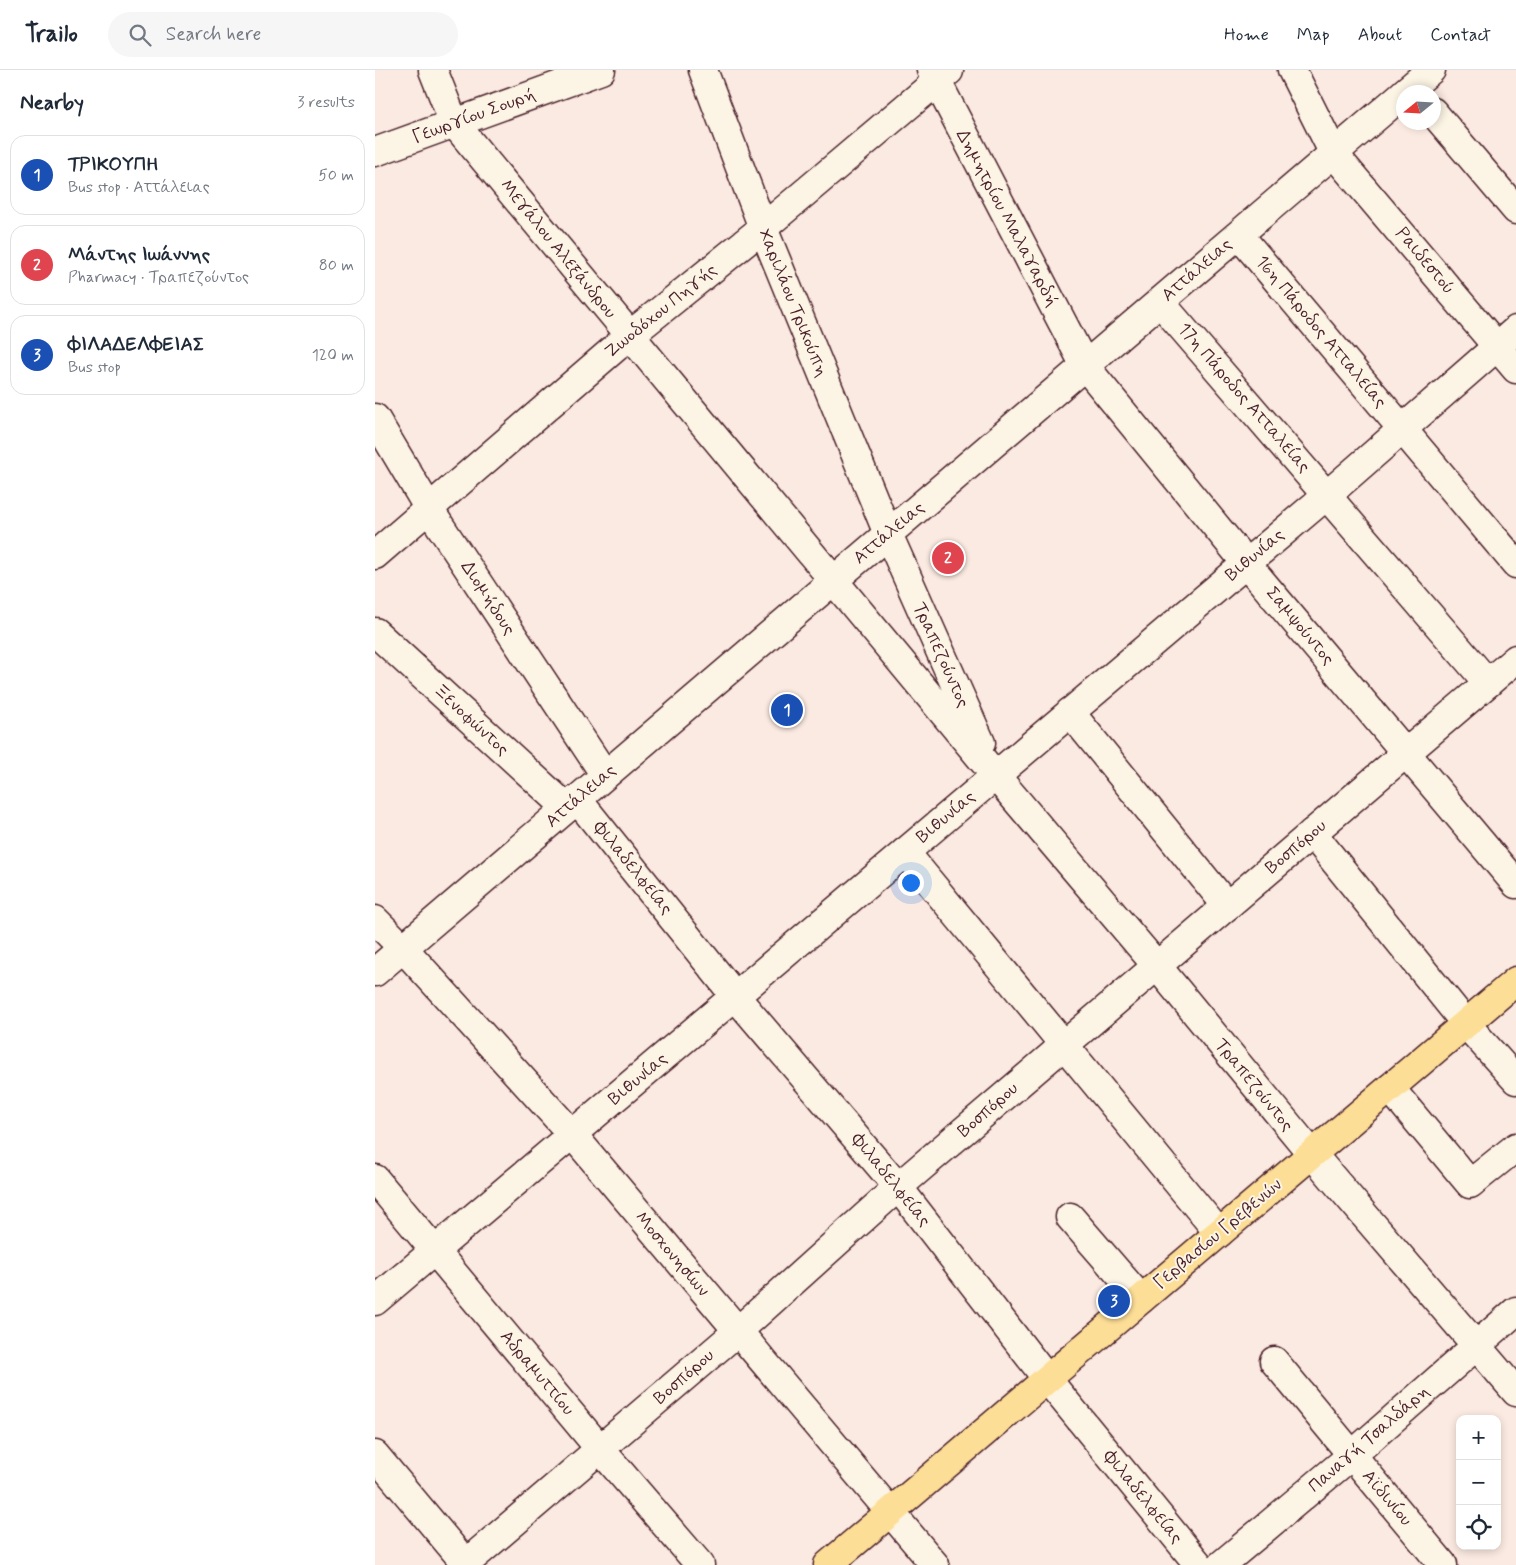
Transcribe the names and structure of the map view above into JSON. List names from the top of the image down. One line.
{"streets":{"main road":["Γερβασίου Γρεβενών"],"street":["Γεωργίου Σουρή","Δημητρίου Μαλαγαρδή","Μεγάλου Αλεξάνδρου","Ραιδεστού","Αττάλειας","Χαριλάου Τρικούπη","Ζωοδόχου Πηγής","16η Πάροδος Ατταλείας","17η Πάροδος Ατταλείας","Βιθυνίας","Διομήδους","Σαμψούντος","Τραπεζούντος","Ξενοφώντος","Βοσπόρου","Φιλαδελφείας","Μοσχονησίων","Αδραμυττίου","Παναγή Τσαλδάρη","Αϊδινίου"]},"crossings":[["Γεωργίου Σουρή","Μεγάλου Αλεξάνδρου"],["Δημητρίου Μαλαγαρδή","Αττάλειας"],["Δημητρίου Μαλαγαρδή","Ζωοδόχου Πηγής"],["Δημητρίου Μαλαγαρδή","Σαμψούντος"],["Μεγάλου Αλεξάνδρου","Αττάλειας"],["Μεγάλου Αλεξάνδρου","Ζωοδόχου Πηγής"],["Μεγάλου Αλεξάνδρου","Τραπεζούντος"],["Ραιδεστού","Αττάλειας"],["Ραιδεστού","Βιθυνίας"],["Αττάλειας","Χαριλάου Τρικούπη"],["Αττάλειας","16η Πάροδος Ατταλείας"],["Αττάλειας","17η Πάροδος Ατταλείας"],["Αττάλειας","Διομήδους"],["Αττάλειας","Σαμψούντος"],["Αττάλειας","Τραπεζούντος"],["Αττάλειας","Ξενοφώντος"],["Αττάλειας","Φιλαδελφείας"],["Αττάλειας","Μοσχονησίων"],["Χαριλάου Τρικούπη","Ζωοδόχου Πηγής"],["Χαριλάου Τρικούπη","Τραπεζούντος"],["Ζωοδόχου Πηγής","Διομήδους"],["16η Πάροδος Ατταλείας","Βιθυνίας"],["17η Πάροδος Ατταλείας","Βιθυνίας"],["17η Πάροδος Ατταλείας","Βοσπόρου"],["Βιθυνίας","Σαμψούντος"],["Βιθυνίας","Τραπεζούντος"],["Βιθυνίας","Φιλαδελφείας"],["Βιθυνίας","Μοσχονησίων"],["Βιθυνίας","Αδραμυττίου"],["Σαμψούντος","Βοσπόρου"],["Τραπεζούντος","Βοσπόρου"],["Τραπεζούντος","Γερβασίου Γρεβενών"],["Τραπεζούντος","Παναγή Τσαλδάρη"],["Ξενοφώντος","Φιλαδελφείας"],["Βοσπόρου","Φιλαδελφείας"],["Βοσπόρου","Μοσχονησίων"],["Βοσπόρου","Αδραμυττίου"],["Φιλαδελφείας","Γερβασίου Γρεβενών"],["Γερβασίου Γρεβενών","Μοσχονησίων"],["Παναγή Τσαλδάρη","Αϊδινίου"]],"north":"left","page":{"header":"Trailo","search":"Search here","nav":["Home","Map","About","Contact"],"heading":["Nearby","3 results"],"list":[{"mark":"1","name":"ΤΡΙΚΟΥΠΗ","note":"Bus stop · Αττάλειας","value":"50 m"},{"mark":"2","name":"Μάντης Ιωάννης","note":"Pharmacy · Τραπεζούντος","value":"80 m"},{"mark":"3","name":"ΦΙΛΑΔΕΛΦΕΙΑΣ","note":"Bus stop","value":"120 m"}],"pins":["2","1","3"],"map_buttons":["+","−"]}}
